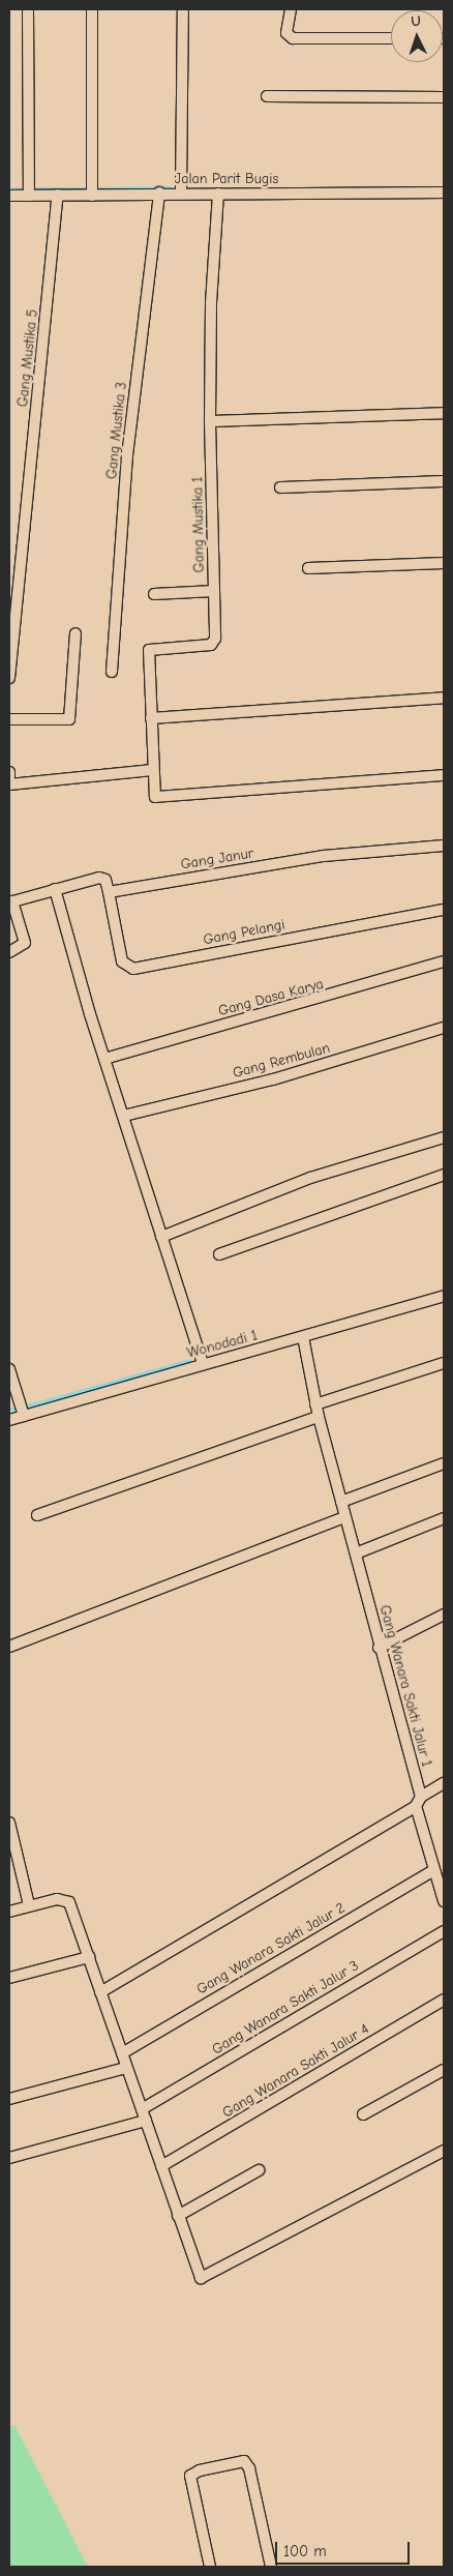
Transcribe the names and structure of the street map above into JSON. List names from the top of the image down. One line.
{"streets":{"street":["Jalan Parit Bugis","Gang Mustika 5","Gang Mustika 3","Gang Mustika 1","Gang Janur","Gang Pelangi","Gang Dasa Karya","Gang Rembulan","Wonodadi 1","Gang Wanara Sakti Jalur 1","Gang Wanara Sakti Jalur 2","Gang Wanara Sakti Jalur 3","Gang Wanara Sakti Jalur 4"]},"crossings":[["Jalan Parit Bugis","Gang Mustika 5"],["Jalan Parit Bugis","Gang Mustika 3"],["Jalan Parit Bugis","Gang Mustika 1"],["Gang Janur","Gang Pelangi"],["Wonodadi 1","Gang Wanara Sakti Jalur 1"],["Gang Wanara Sakti Jalur 1","Gang Wanara Sakti Jalur 2"]],"scale_bar":"100 m","north":"top"}
